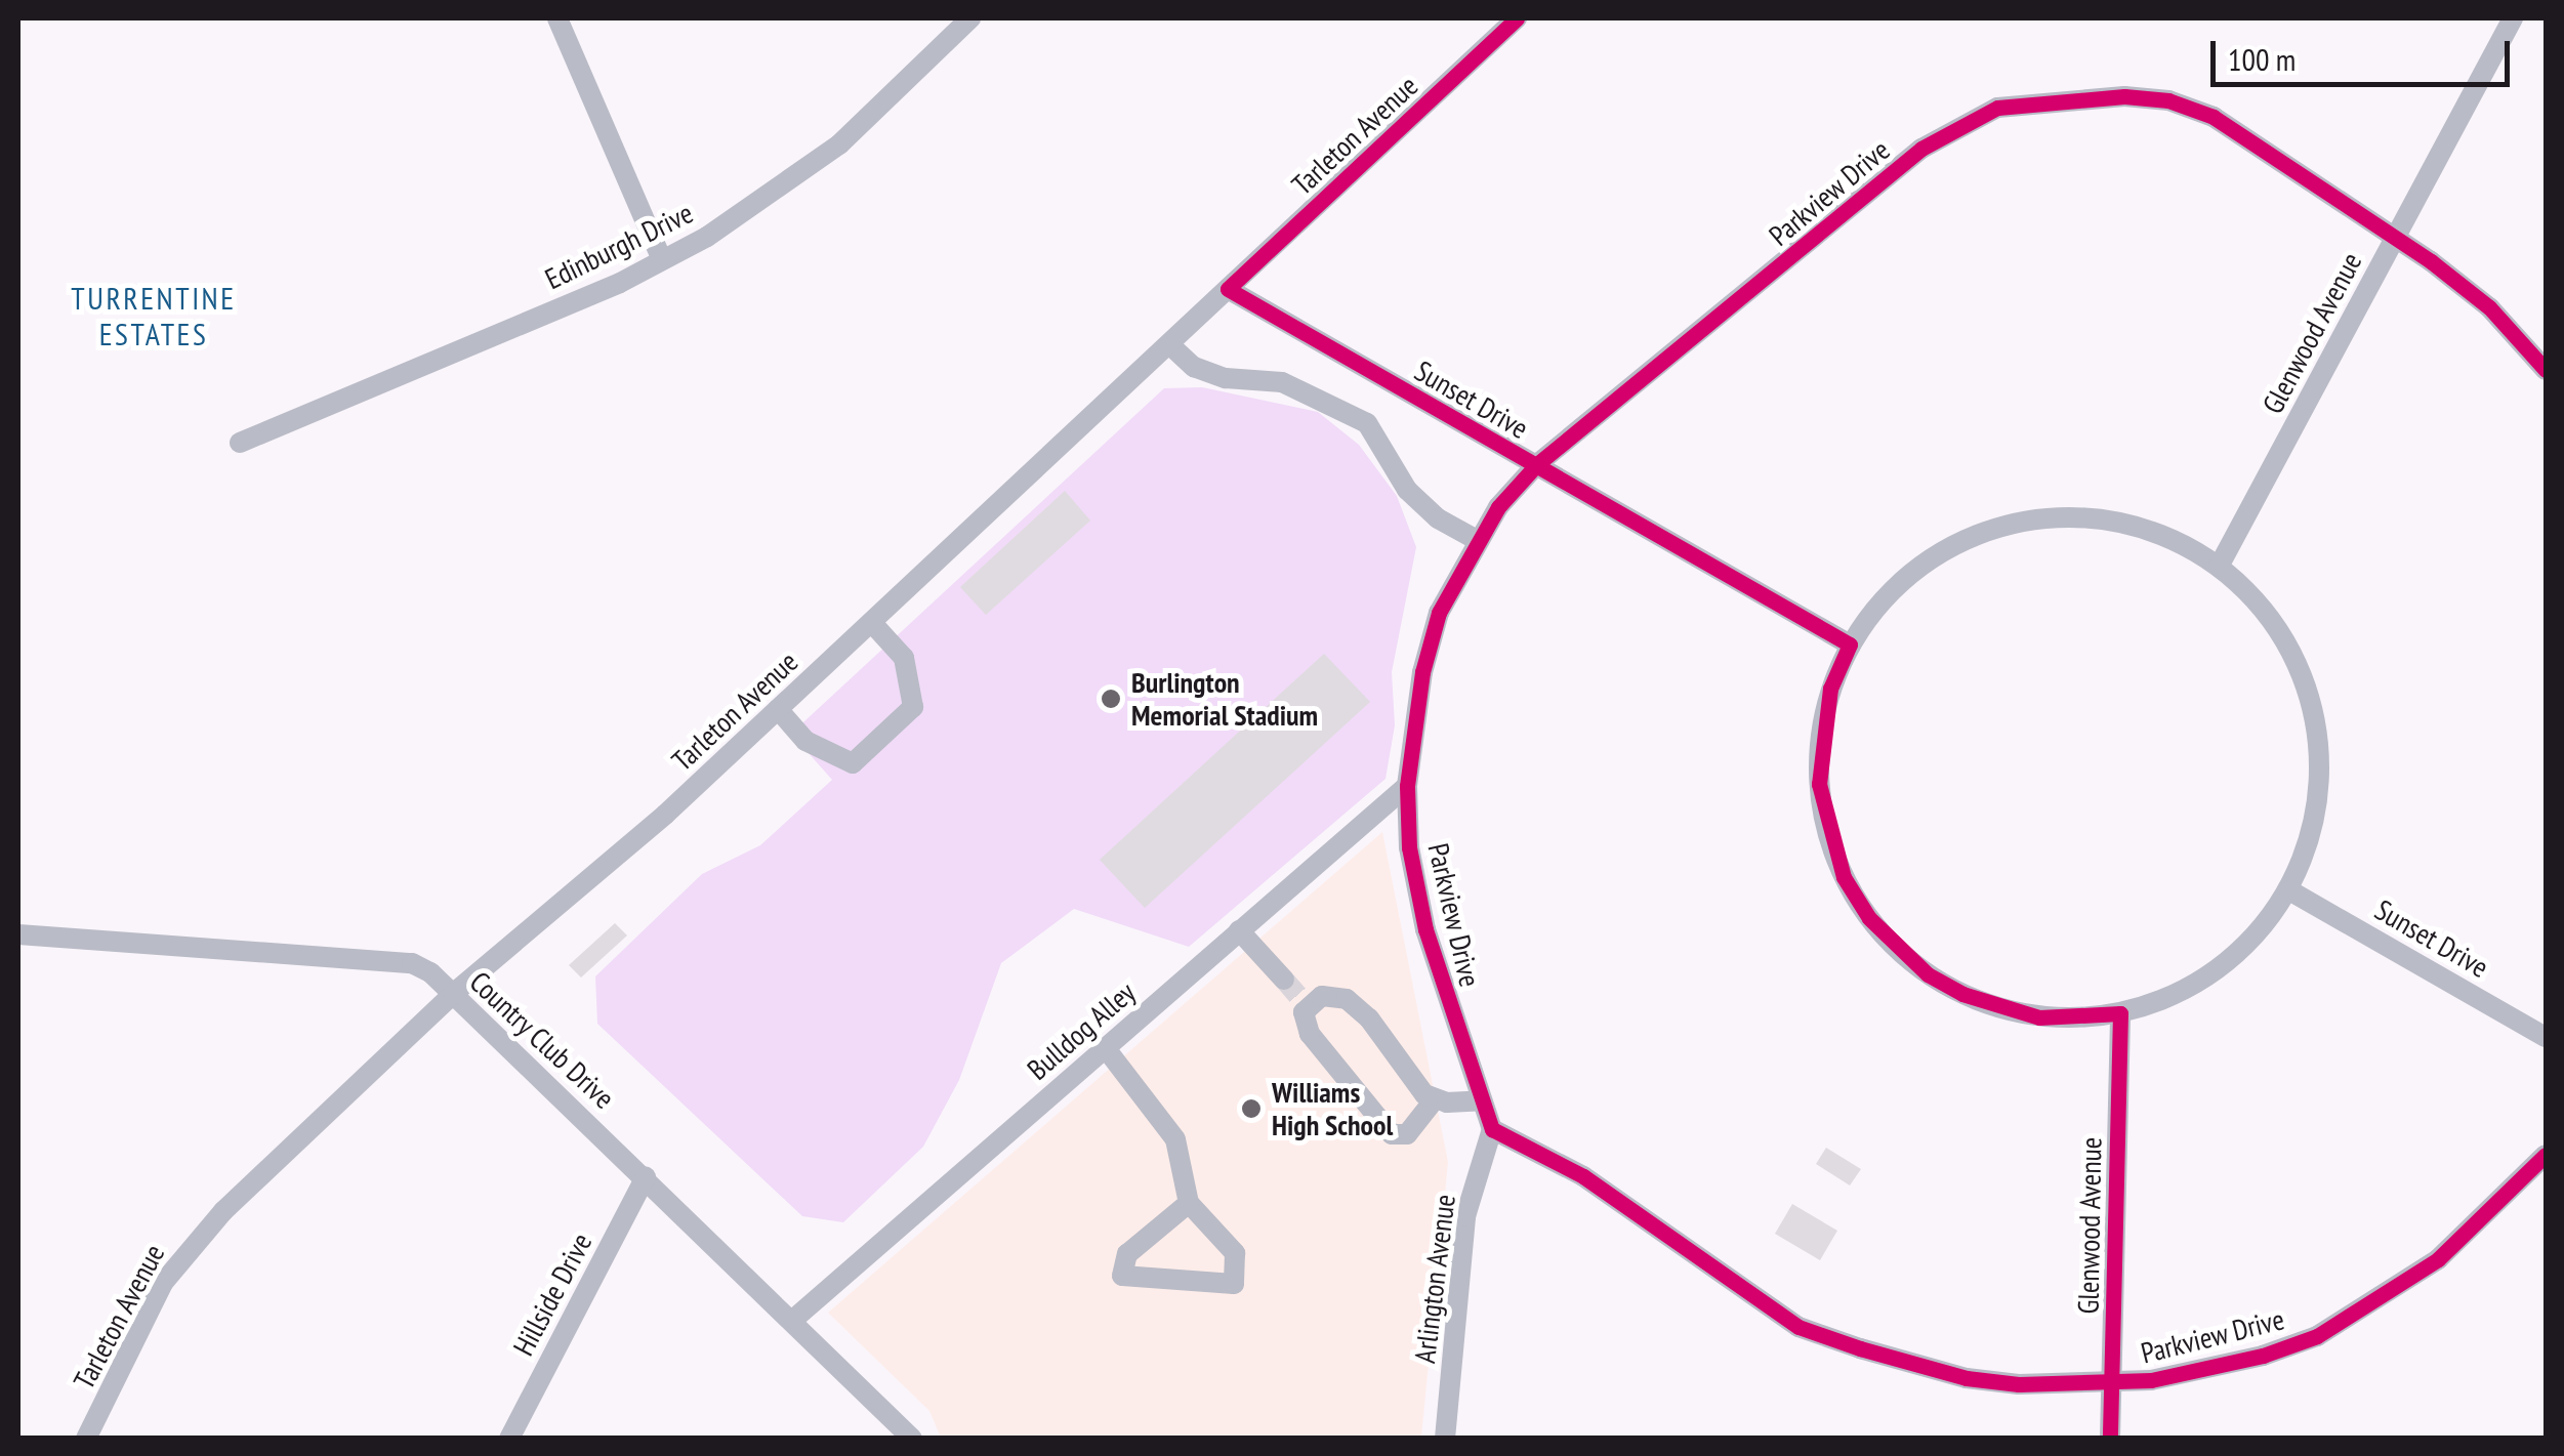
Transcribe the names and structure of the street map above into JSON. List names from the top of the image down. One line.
{"streets":{"street":["Tarleton Avenue","Parkview Drive","Edinburgh Drive","Glenwood Avenue","Sunset Drive","Bulldog Alley","Country Club Drive","Arlington Avenue","Hillside Drive"]},"crossings":[["Tarleton Avenue","Sunset Drive"],["Tarleton Avenue","Country Club Drive"],["Parkview Drive","Glenwood Avenue"],["Parkview Drive","Sunset Drive"],["Parkview Drive","Bulldog Alley"],["Parkview Drive","Arlington Avenue"],["Bulldog Alley","Country Club Drive"],["Country Club Drive","Hillside Drive"]],"districts":["TURRENTINE ESTATES"],"places":["Burlington Memorial Stadium","Williams High School"],"scale_bar":"100 m"}
